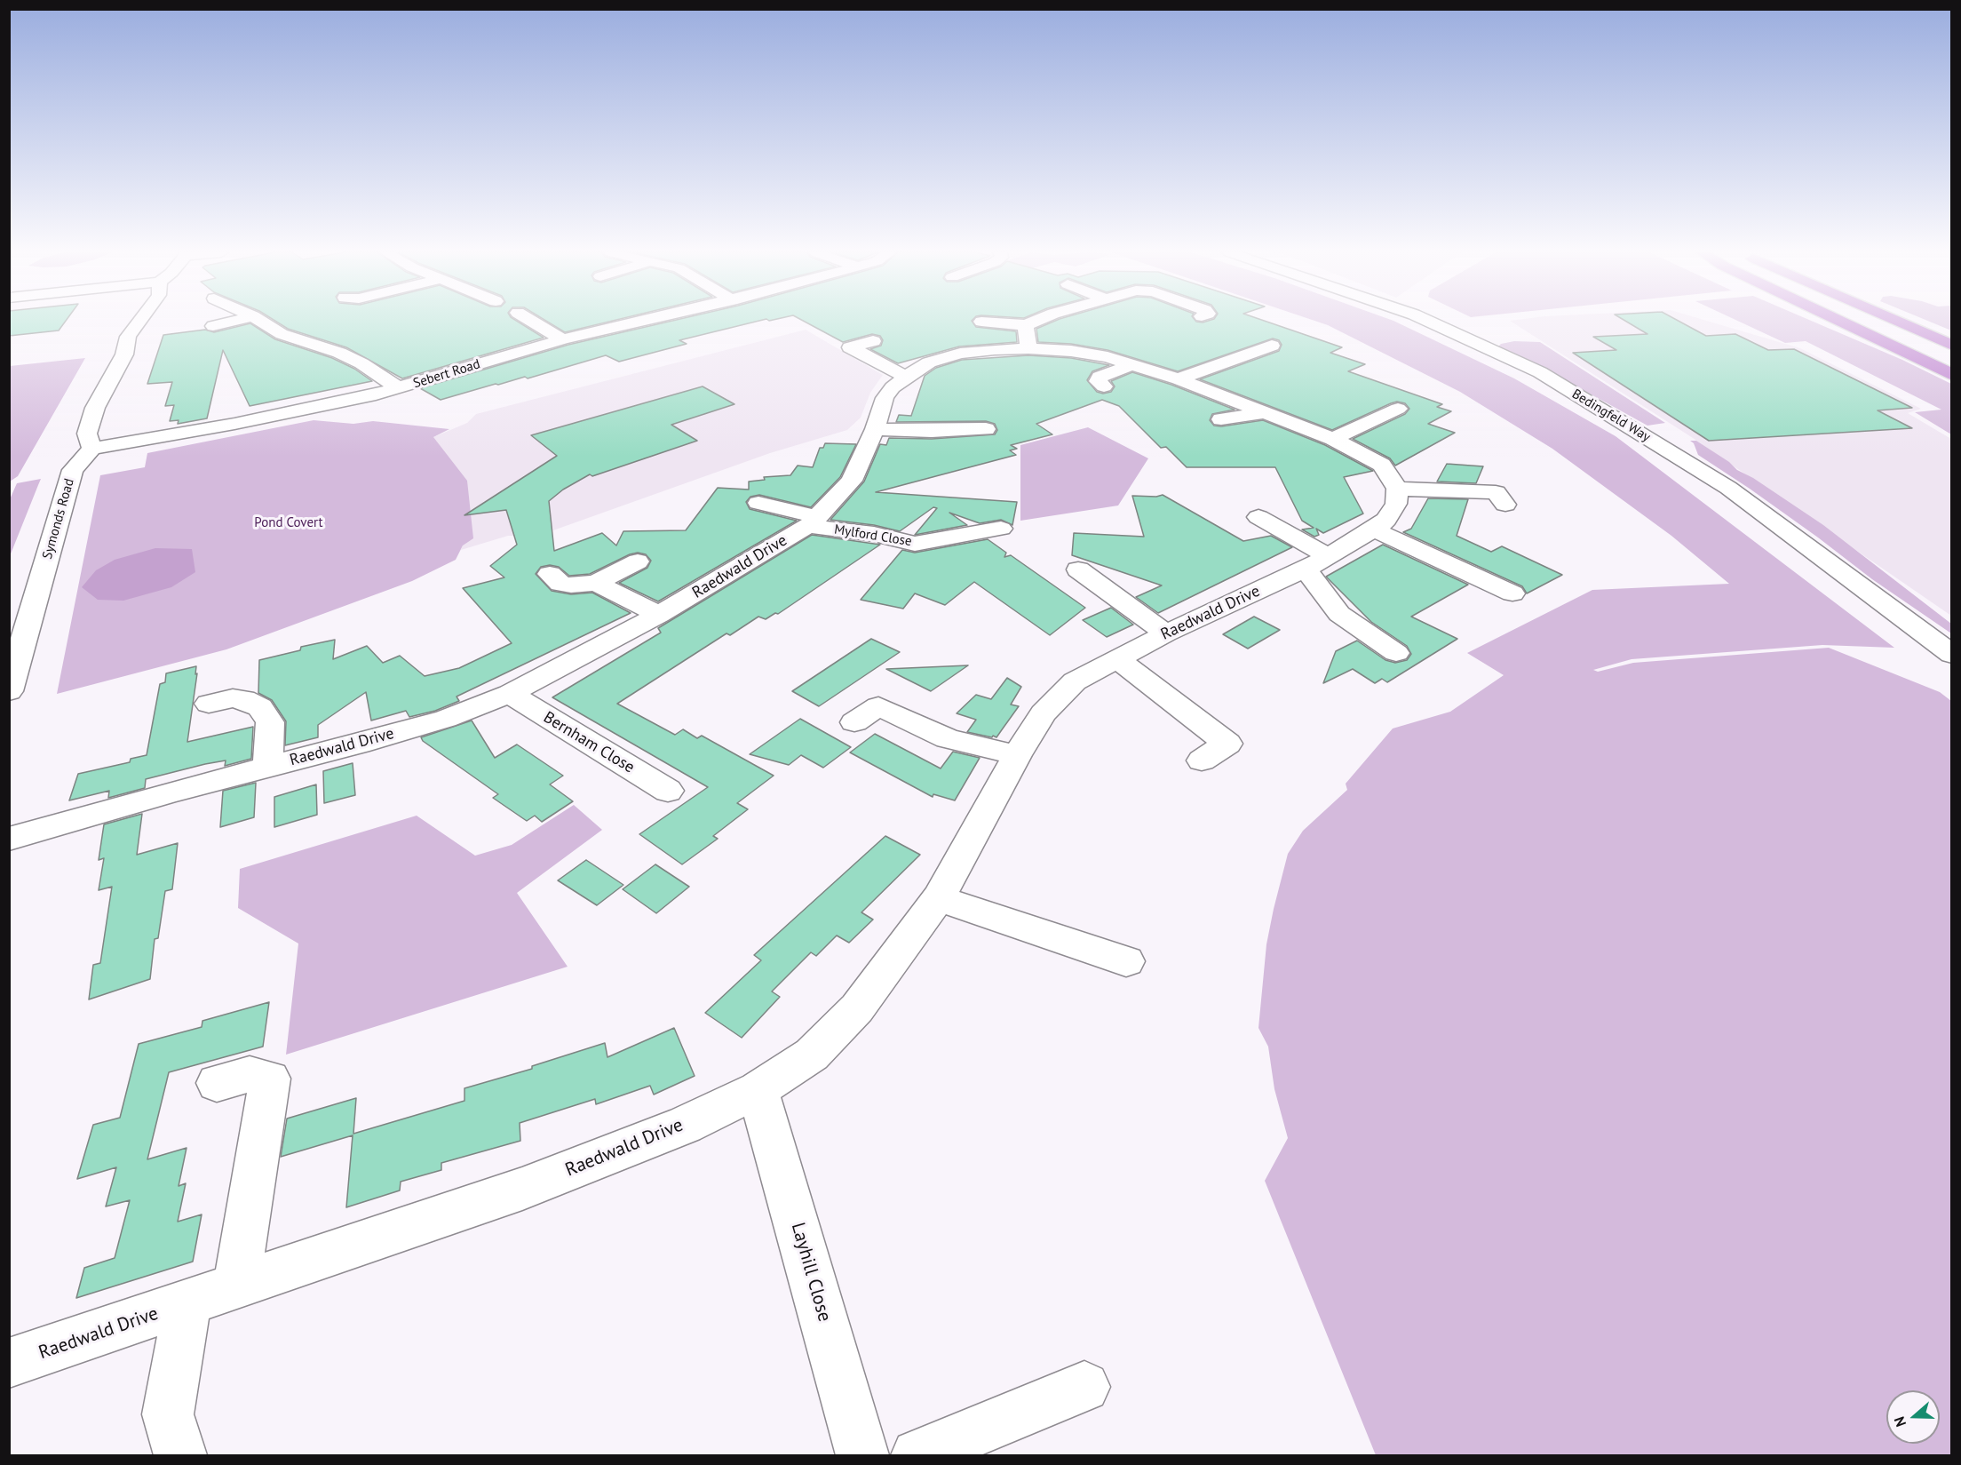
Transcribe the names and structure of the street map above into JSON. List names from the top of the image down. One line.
{"streets":{"street":["Sebert Road","Bedingfeld Way","Symonds Road","Mylford Close","Raedwald Drive","Bernham Close","Layhill Close"]},"crossings":[["Sebert Road","Symonds Road"],["Mylford Close","Raedwald Drive"],["Raedwald Drive","Bernham Close"],["Raedwald Drive","Layhill Close"]],"parks":["Pond Covert"],"north":"left"}
